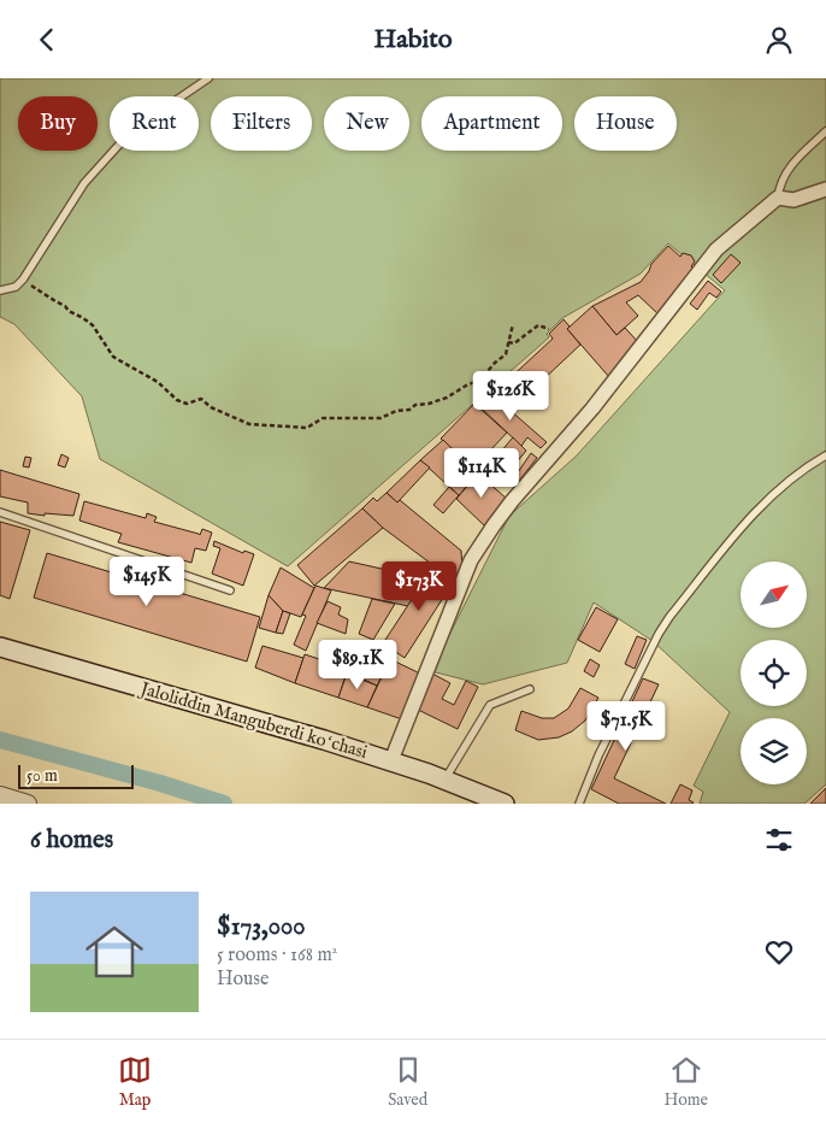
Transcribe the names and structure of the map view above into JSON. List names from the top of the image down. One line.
{"streets":{"main road":["Jaloliddin Manguberdi koʻchasi"]},"scale_bar":"50 m","north":"top right","page":{"header":"Habito","chip":["Buy","Rent","Filters","New","Apartment","House"],"price":["$126K","$114K","$145K","$173K","$89.1K","$71.5K"],"scale":"50 m","heading":"6 homes","list":[{"name":"$173,000","note":"5 rooms · 168 m² · House"}],"tabs":["Map","Saved","Home"]}}
